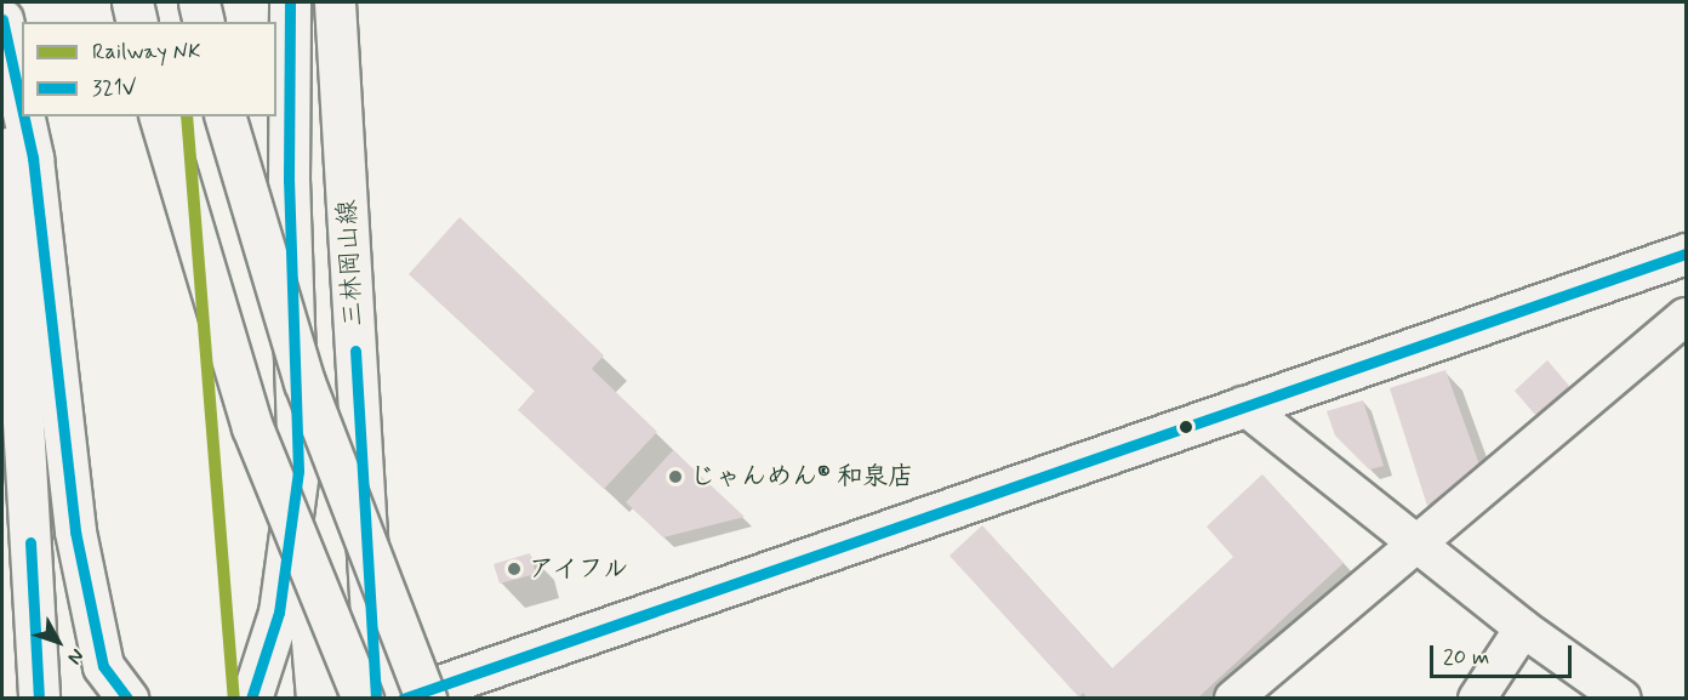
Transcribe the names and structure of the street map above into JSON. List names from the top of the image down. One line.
{"streets":{"main road":["三林岡山線"]},"places":["じゃんめん® 和泉店","アイフル"],"lines":["transit line 321V","rail line NK"],"legend":["Railway NK","321V"],"scale_bar":"20 m","north":"bottom right"}
